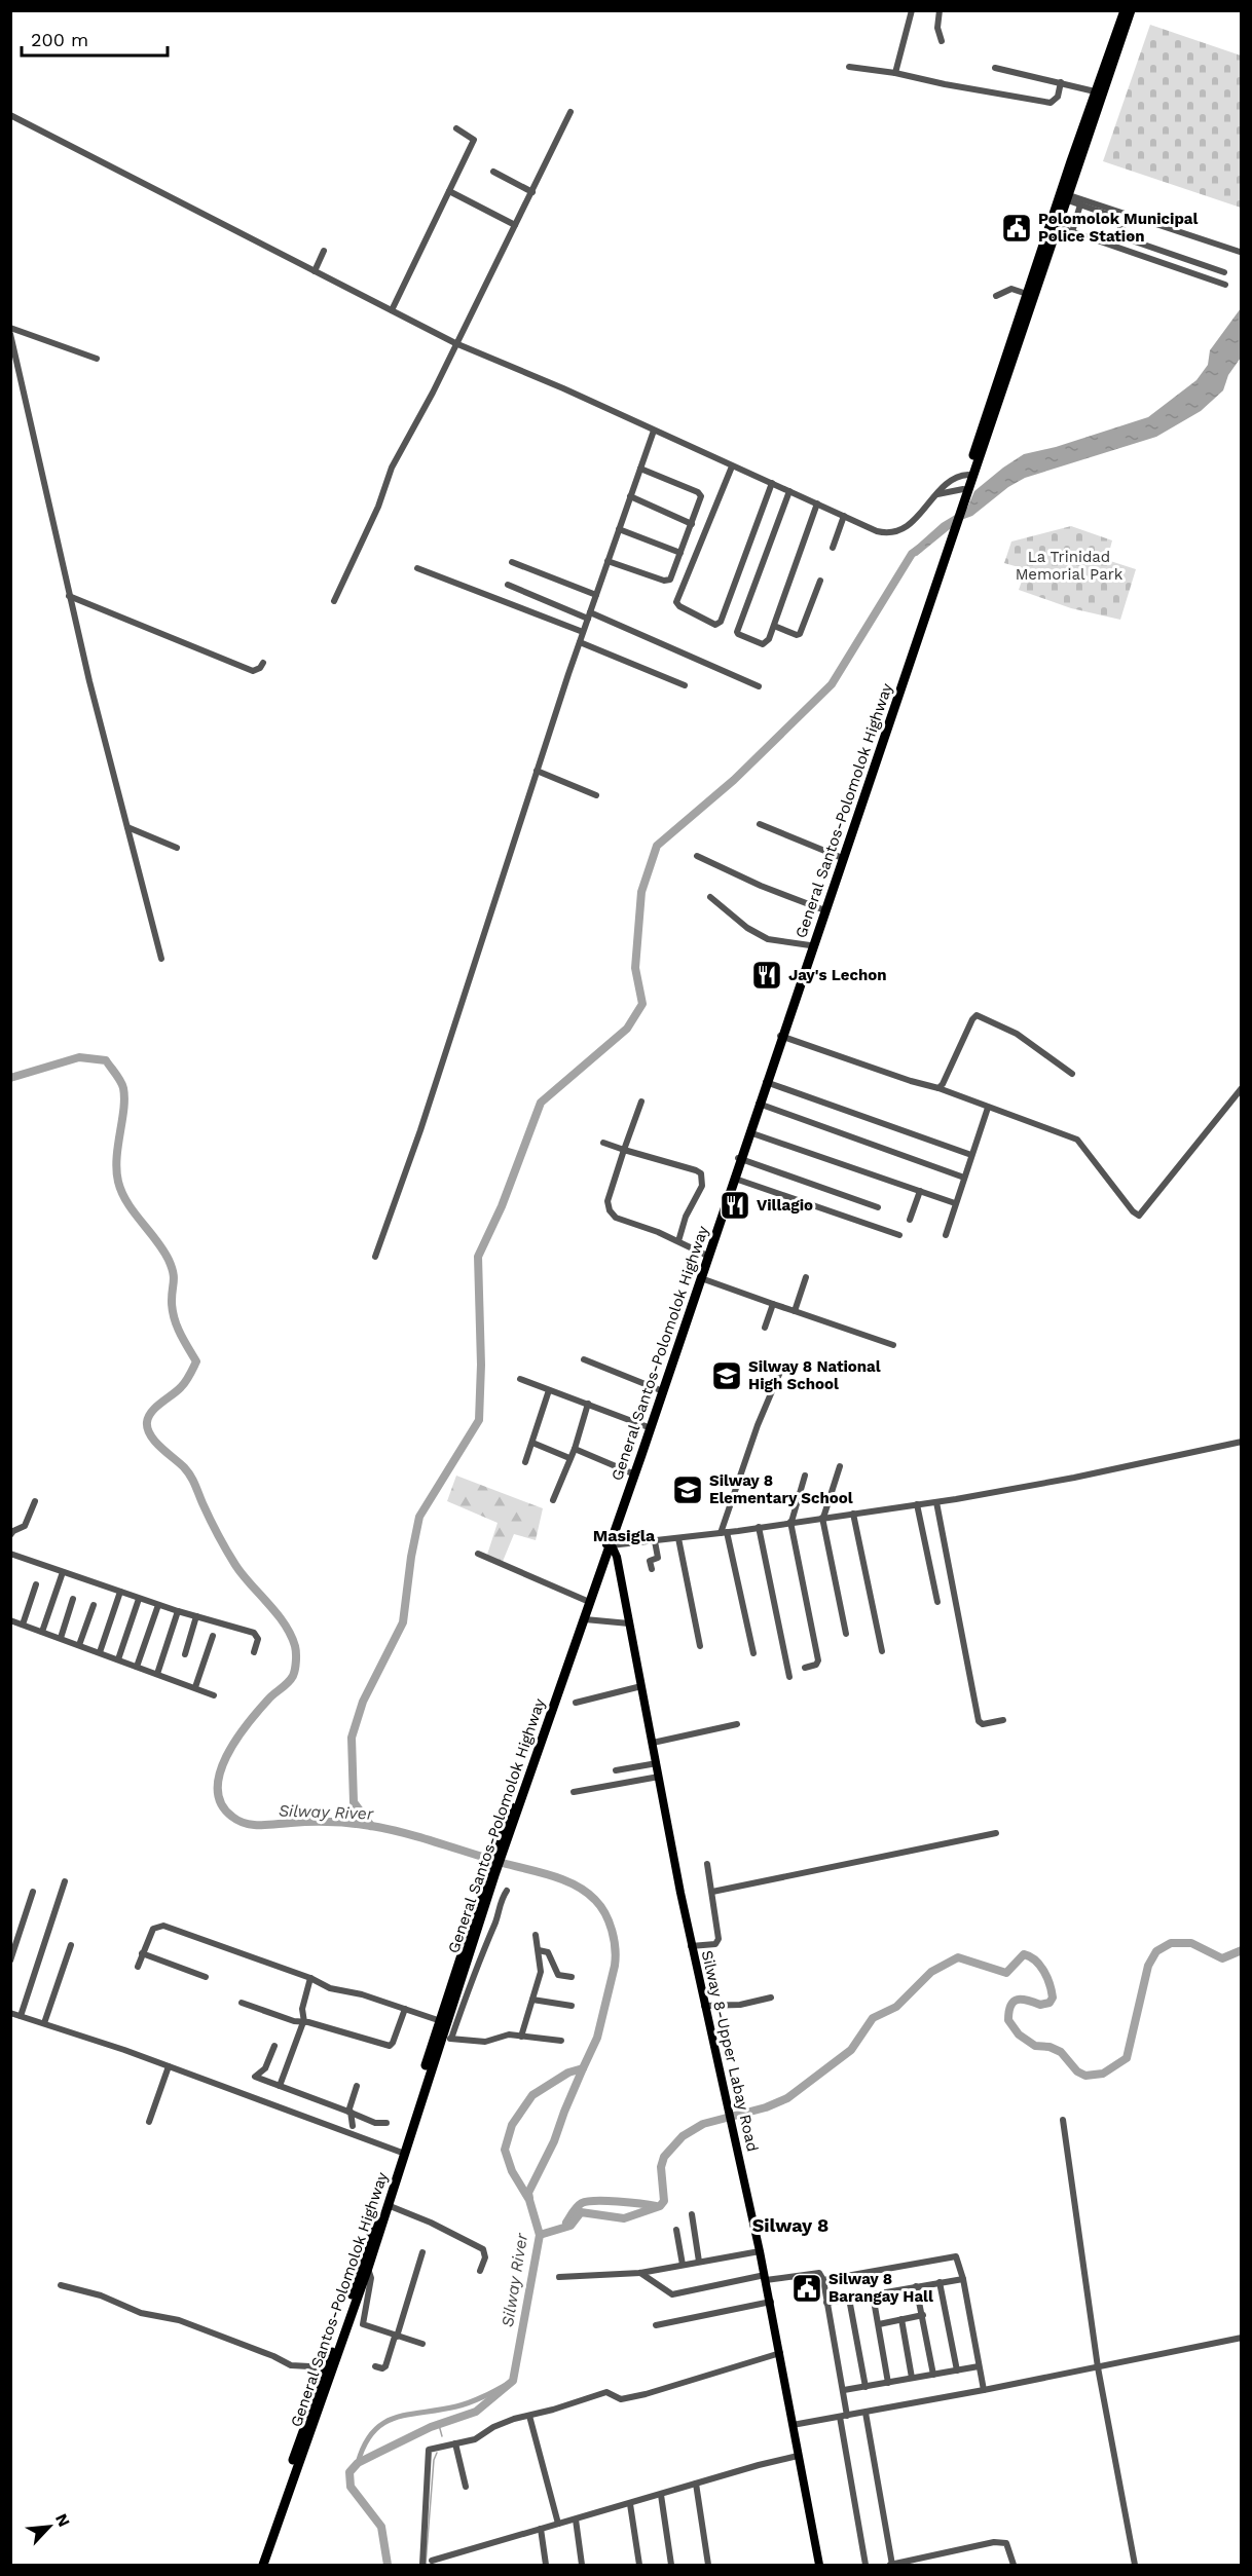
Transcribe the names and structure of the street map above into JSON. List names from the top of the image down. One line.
{"streets":{"highway":["General Santos-Polomolok Highway"],"main road":["Silway 8-Upper Labay Road"]},"crossings":[["General Santos-Polomolok Highway","Silway 8-Upper Labay Road"]],"districts":["Masigla","Silway 8"],"water":["Silway River"],"parks":["La Trinidad Memorial Park"],"places":{"public building":["Polomolok Municipal Police Station","Silway 8 Barangay Hall"],"restaurant":["Jay's Lechon","Villagio"],"school or university":["Silway 8 National High School","Silway 8 Elementary School"]},"scale_bar":"200 m","north":"top right"}
